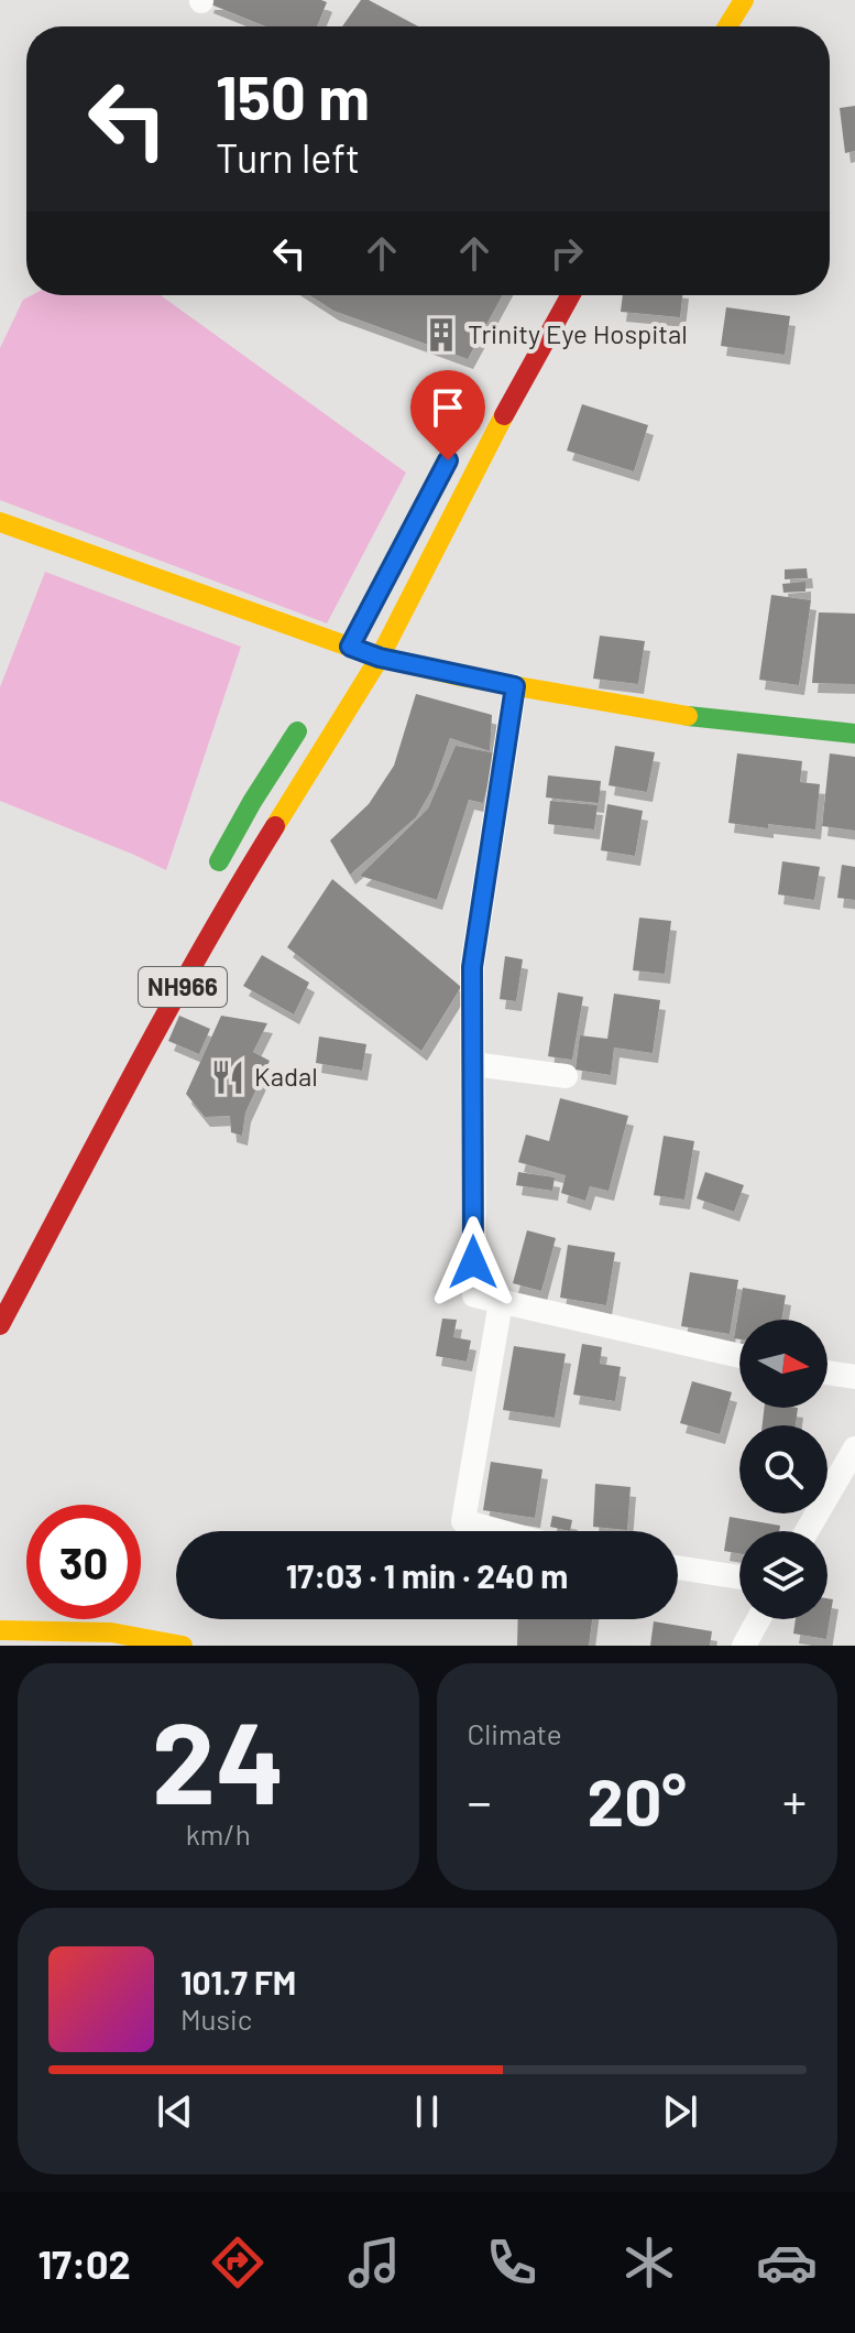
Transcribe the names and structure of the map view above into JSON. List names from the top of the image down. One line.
{"streets":{"main road":["NH966"]},"places":{"building":["Trinity Eye Hospital"],"restaurant":["Kadal"]},"north":"right","page":{"turn":["150 m","Turn left"],"limit":"30","trip":"17:03 · 1 min · 240 m","tile":[["24","km/h"],"Climate"],"heat":["−","20°","+"],"song":["101.7 FM","Music"],"tabs":"17:02"}}
